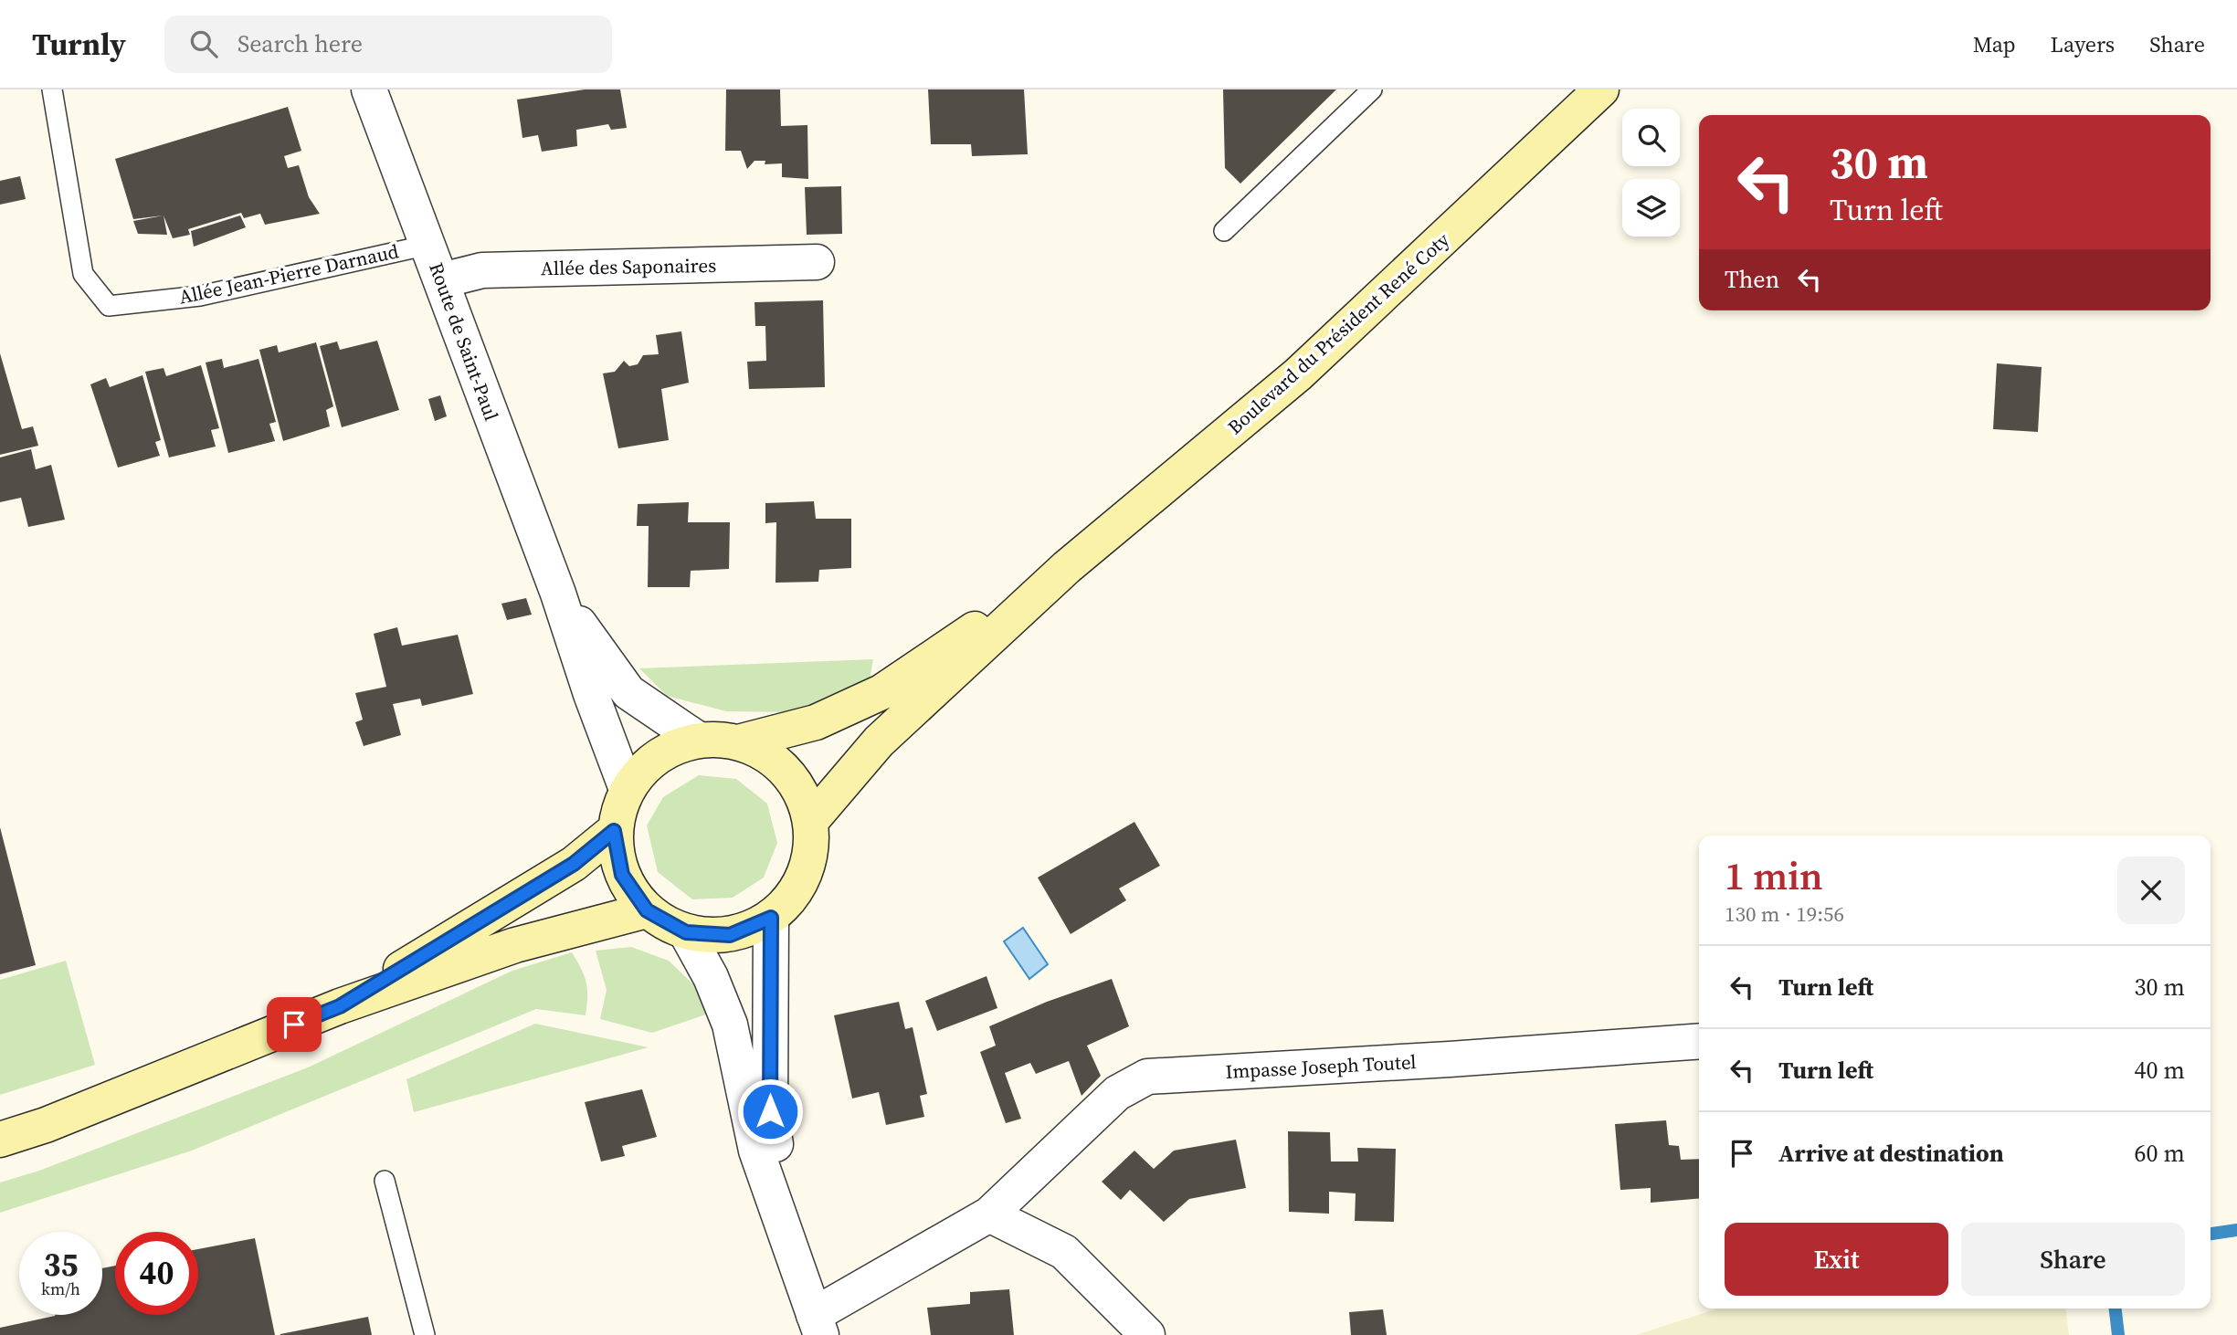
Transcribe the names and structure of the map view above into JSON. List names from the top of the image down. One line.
{"streets":{"main road":["Boulevard du Président René Coty"],"street":["Allée des Saponaires","Route de Saint-Paul","Impasse Joseph Toutel"],"lane":["Allée Jean-Pierre Darnaud"]},"crossings":[["Allée des Saponaires","Route de Saint-Paul"],["Allée Jean-Pierre Darnaud","Route de Saint-Paul"],["Boulevard du Président René Coty","Route de Saint-Paul"]],"page":{"header":"Turnly","search":"Search here","nav":["Map","Layers","Share"],"turn":["30 m","Turn left"],"then":"Then","heading":["1 min","130 m · 19:56"],"list":[{"name":"Turn left","value":"30 m"},{"name":"Turn left","value":"40 m"},{"name":"Arrive at destination","value":"60 m"}],"buttons":["Exit","Share"],"speed":"35 km/h","limit":"40"}}
